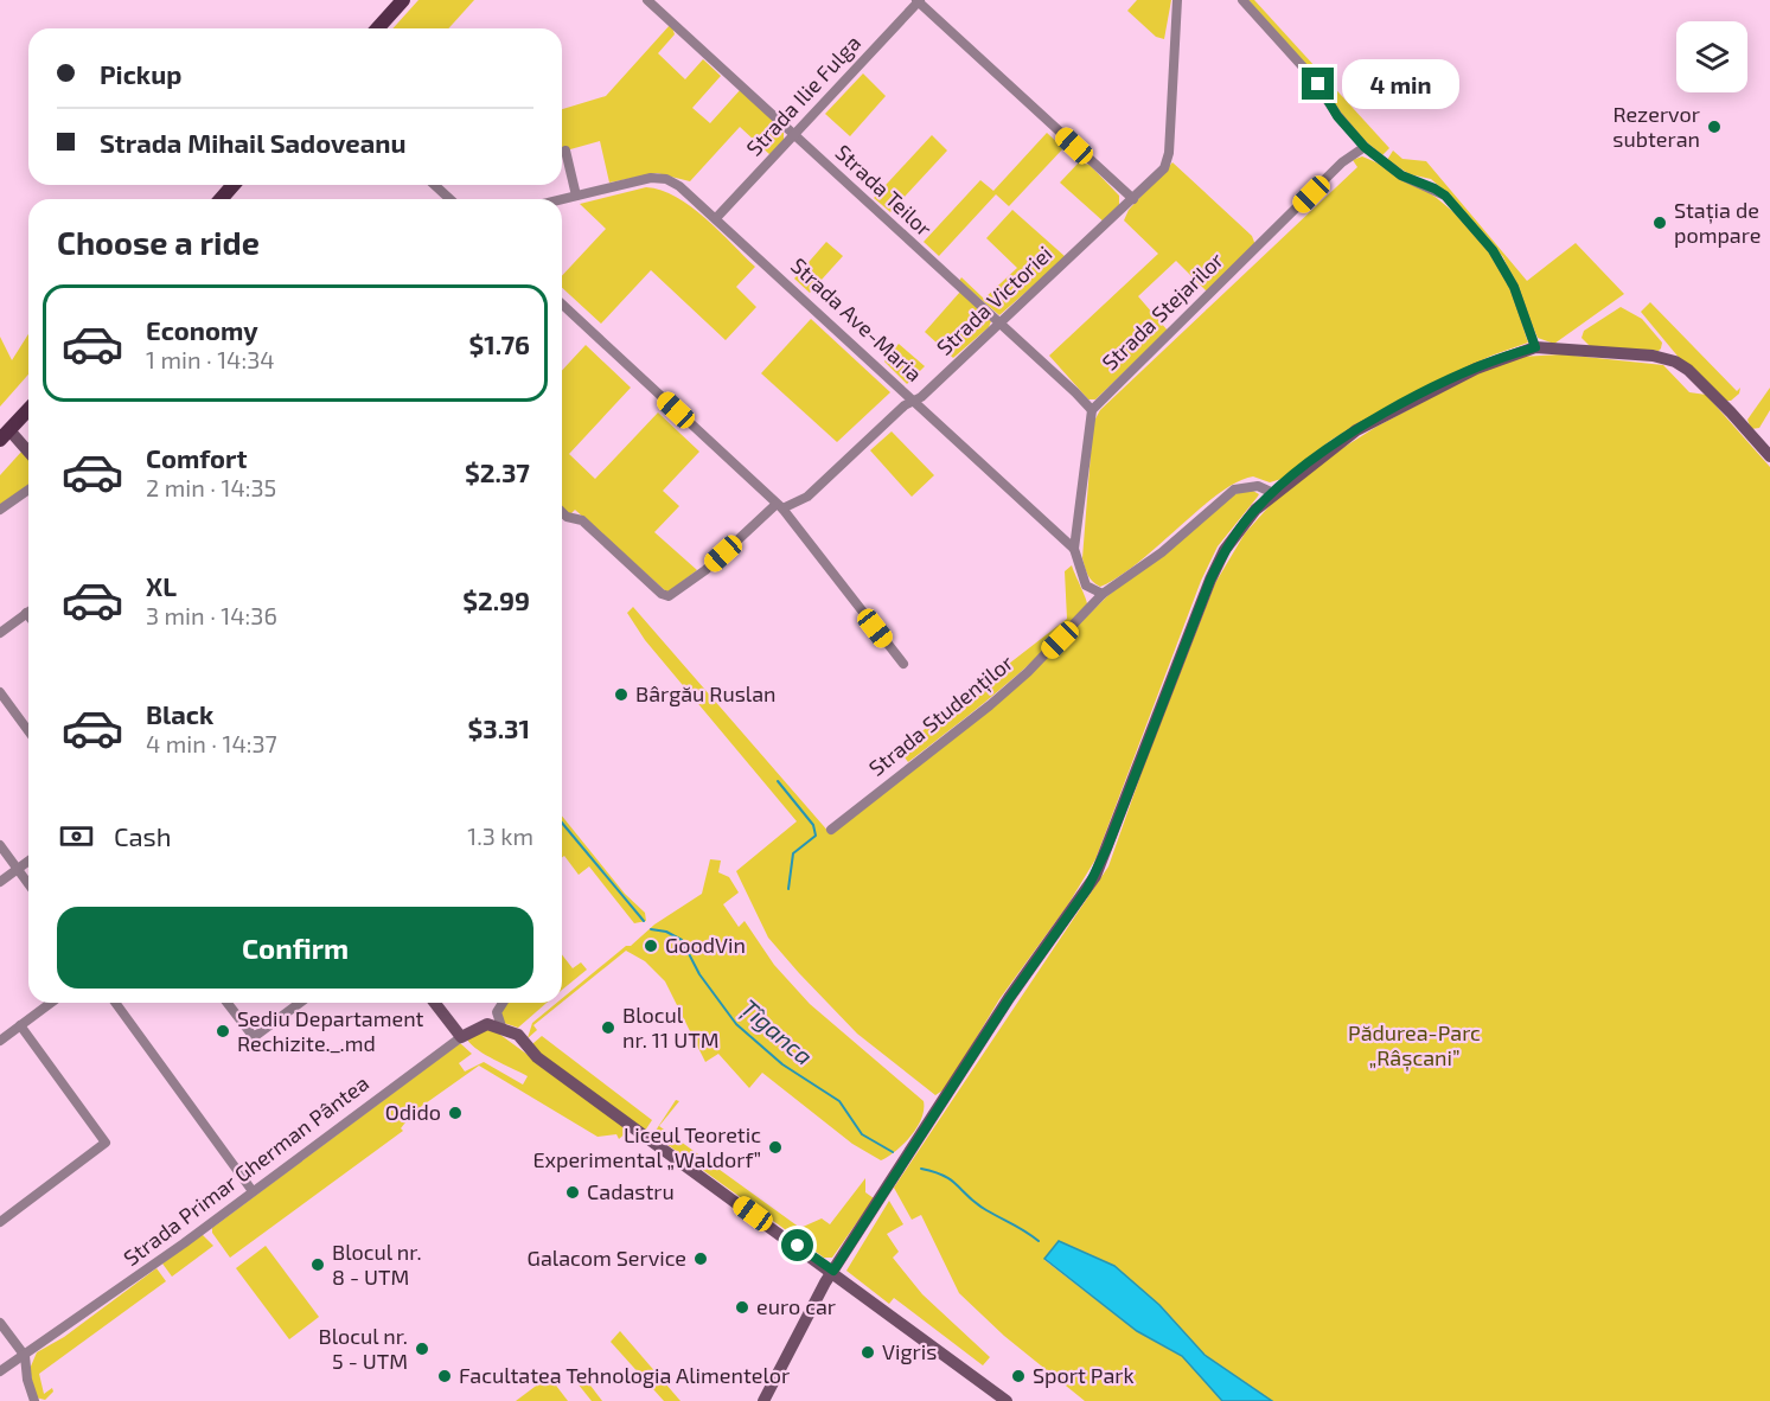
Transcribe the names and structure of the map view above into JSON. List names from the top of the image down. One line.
{"streets":{"main road":["Strada Primar Gherman Pântea"],"street":["Strada Ilie Fulga","Strada Teilor","Strada Victoriei","Strada Stejarilor","Strada Ave-Maria","Strada Studenților"]},"crossings":[["Strada Ilie Fulga","Strada Teilor"],["Strada Ilie Fulga","Strada Ave-Maria"],["Strada Teilor","Strada Victoriei"],["Strada Teilor","Strada Stejarilor"],["Strada Victoriei","Strada Ave-Maria"],["Strada Ave-Maria","Strada Studenților"]],"water":["Țîganca"],"parks":["Pădurea-Parc „Râșcani”"],"places":["Rezervor subteran","Stația de pompare","Bârgău Ruslan","GoodVin","Blocul nr. 11 UTM","Sediu Departament Rechizite._.md","Odido","Liceul Teoretic Experimental „Waldorf”","Cadastru","Galacom Service","Blocul nr. 8 - UTM","euro car","Blocul nr. 5 - UTM","Vigris","Facultatea Tehnologia Alimentelor","Sport Park"],"page":{"banner":["Pickup","Strada Mihail Sadoveanu"],"bubble":"4 min","heading":"Choose a ride","list":[{"name":"Economy","note":"1 min · 14:34","value":"$1.76"},{"name":"Comfort","note":"2 min · 14:35","value":"$2.37"},{"name":"XL","note":"3 min · 14:36","value":"$2.99"},{"name":"Black","note":"4 min · 14:37","value":"$3.31"}],"pay":["Cash","1.3 km"],"buttons":"Confirm"}}
